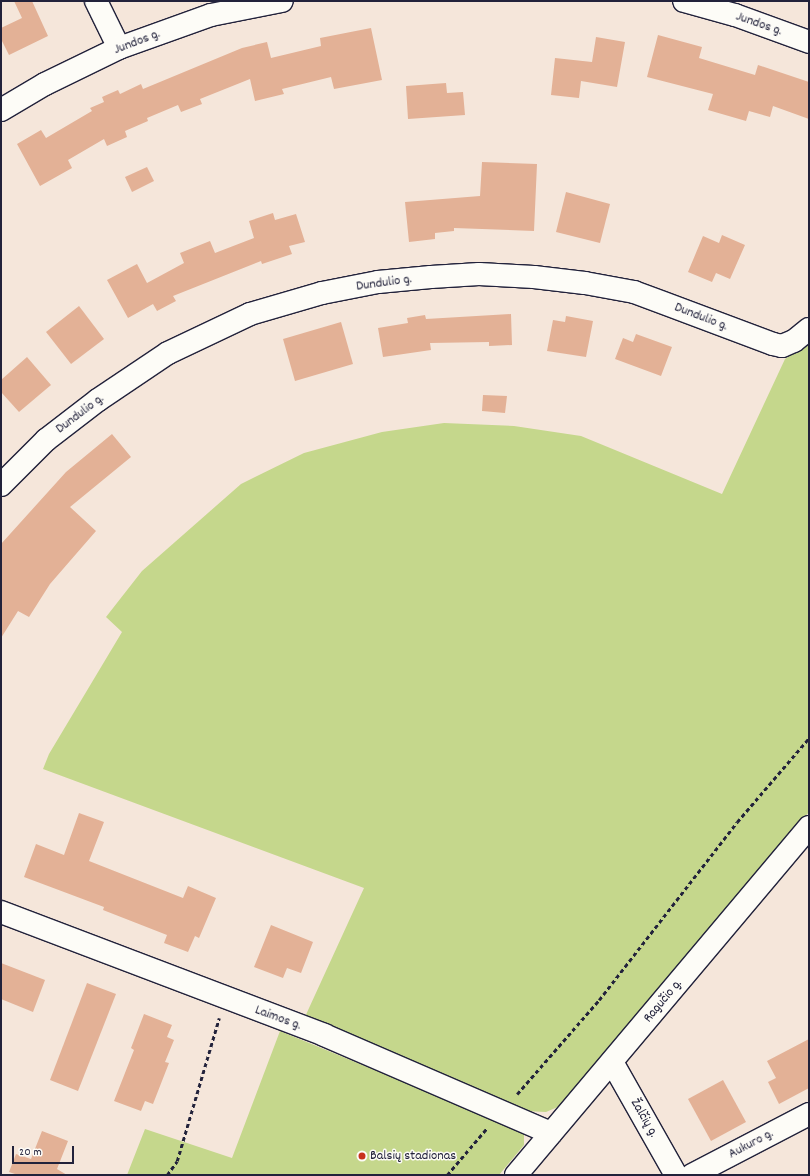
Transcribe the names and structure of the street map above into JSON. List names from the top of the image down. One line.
{"streets":{"street":["Jundos g.","Dundulio g.","Ragučio g.","Laimos g.","Žalčių g.","Aukuro g."]},"crossings":[["Ragučio g.","Laimos g."],["Ragučio g.","Žalčių g."]],"places":["Balsių stadionas"],"scale_bar":"20 m"}
